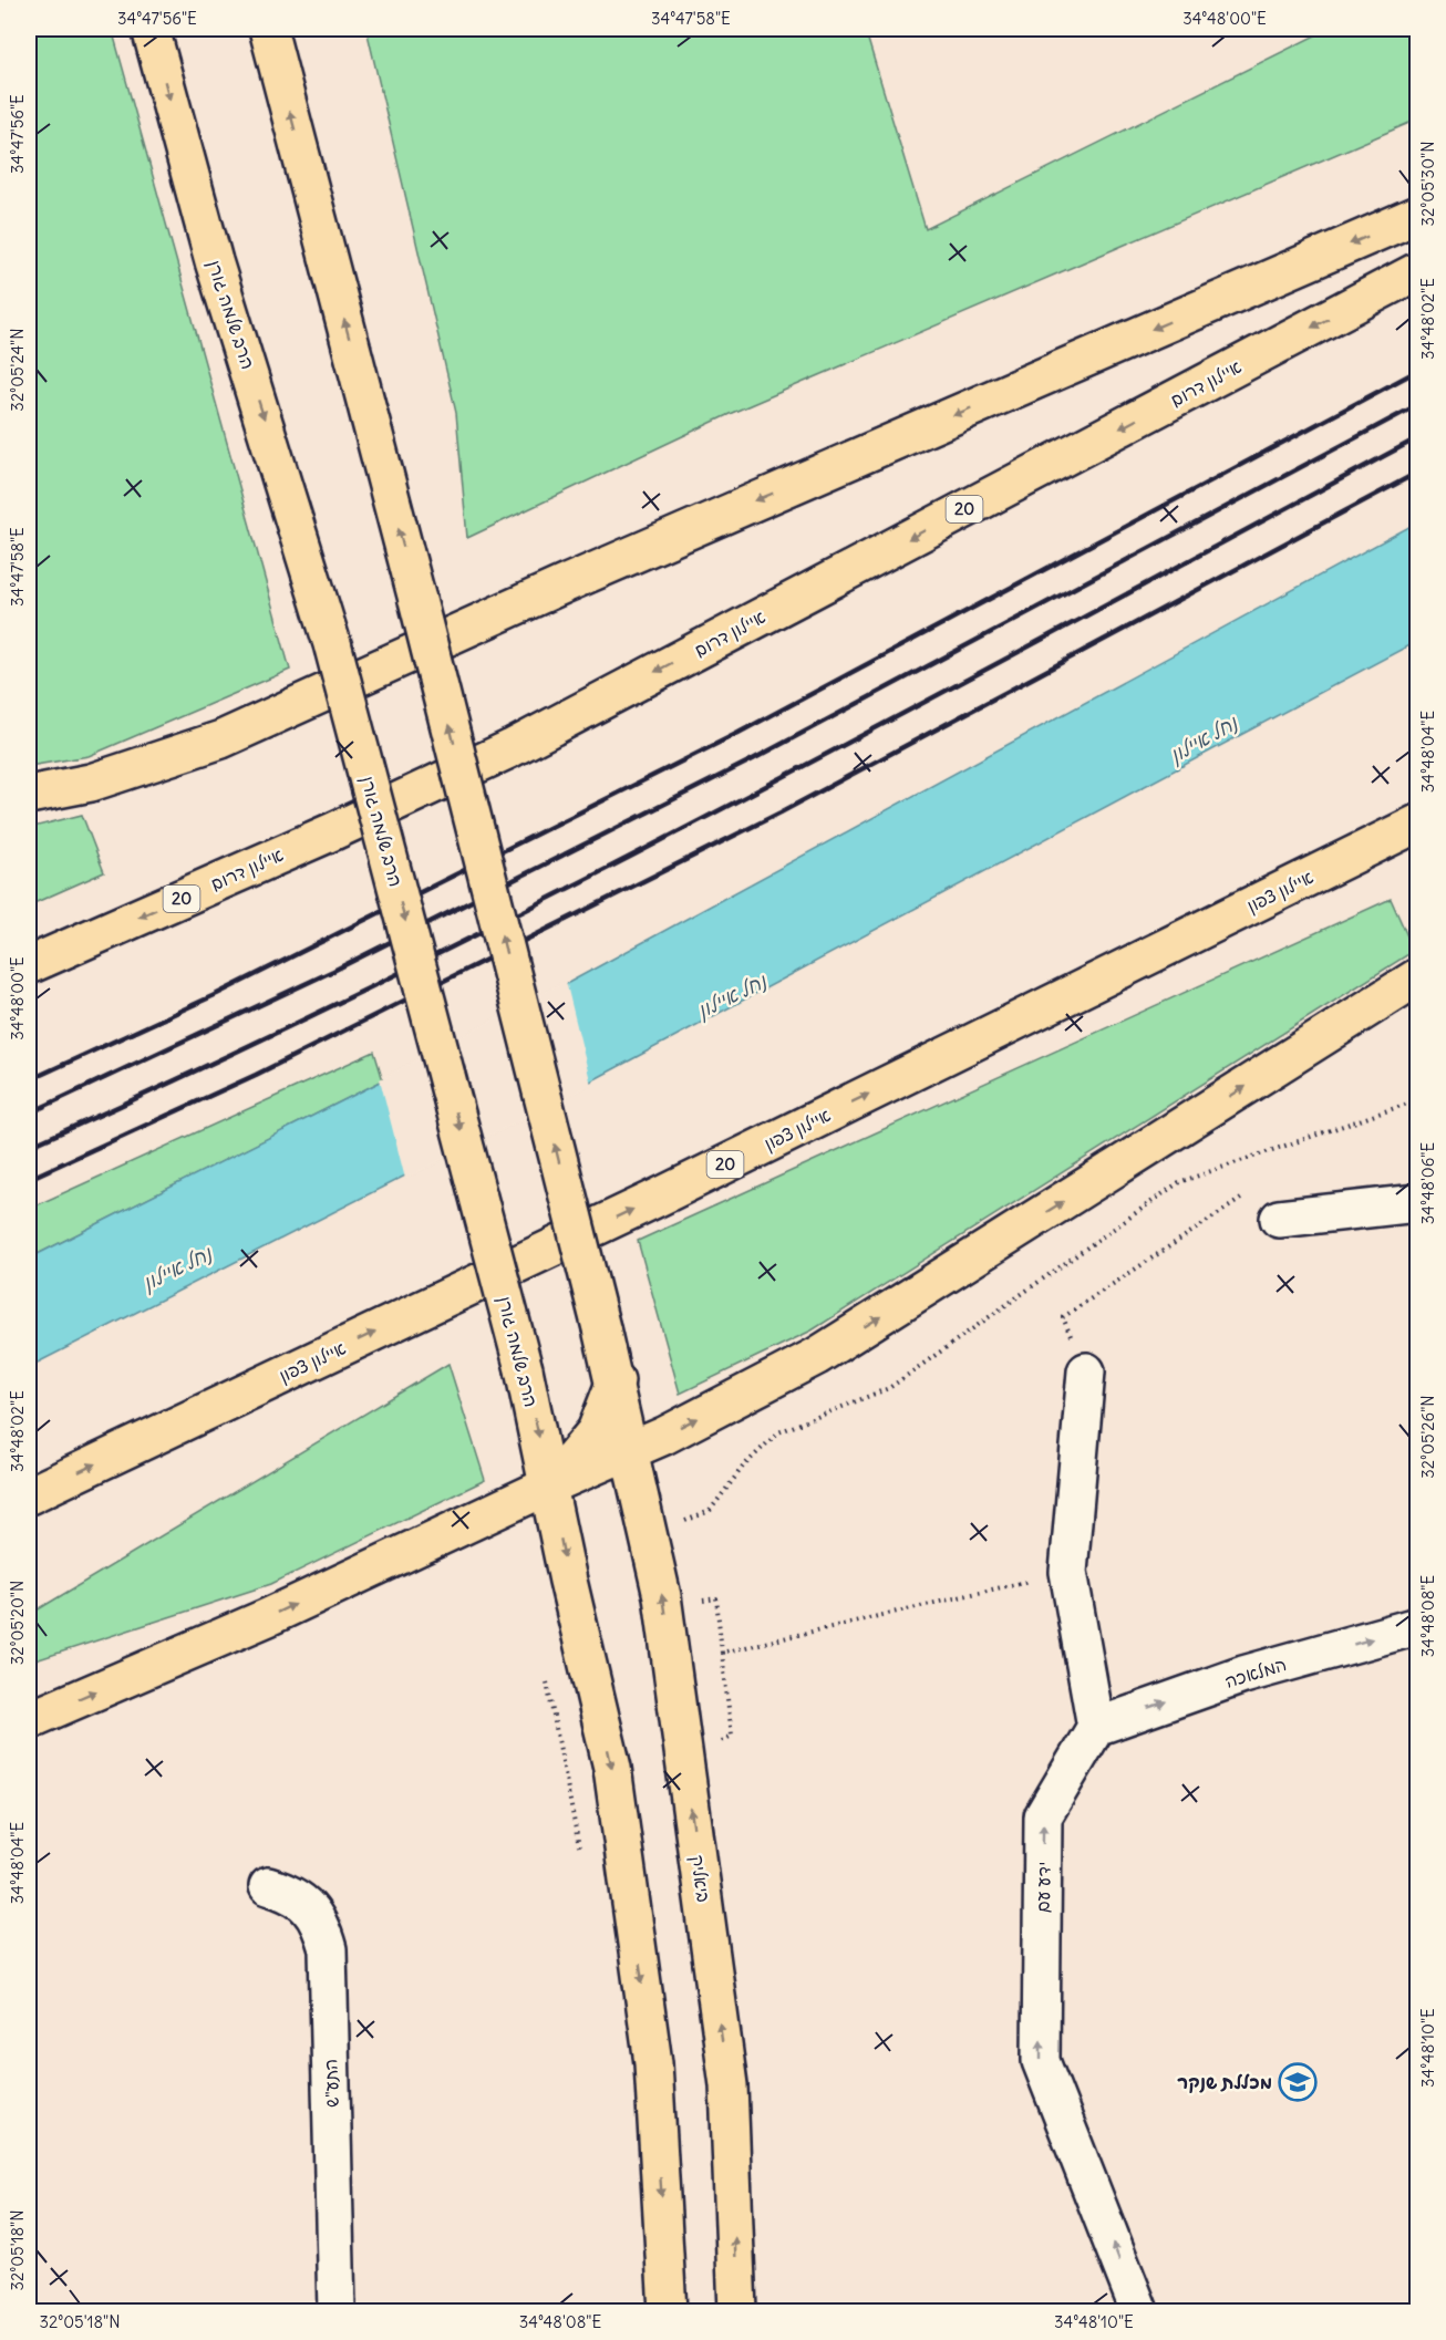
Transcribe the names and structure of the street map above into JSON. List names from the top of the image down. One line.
{"streets":{"main road":["הרב שלמה גורן","איילון דרום","20","איילון צפון","ביאליק"],"street":["המלאכה","ידע עם","התע\"ש"]},"crossings":[["המלאכה","ידע עם"]],"one_way":["המלאכה","ידע עם"],"water":["נחל איילון"],"places":{"school or university":["מכללת שנקר"]},"coordinates":["34°47'56\"E","34°47'58\"E","34°48'00\"E","32°05'30\"N","34°48'02\"E","32°05'24\"N","34°48'04\"E","34°48'06\"E","32°05'26\"N","34°48'08\"E","32°05'20\"N","34°48'10\"E","32°05'18\"N"]}
